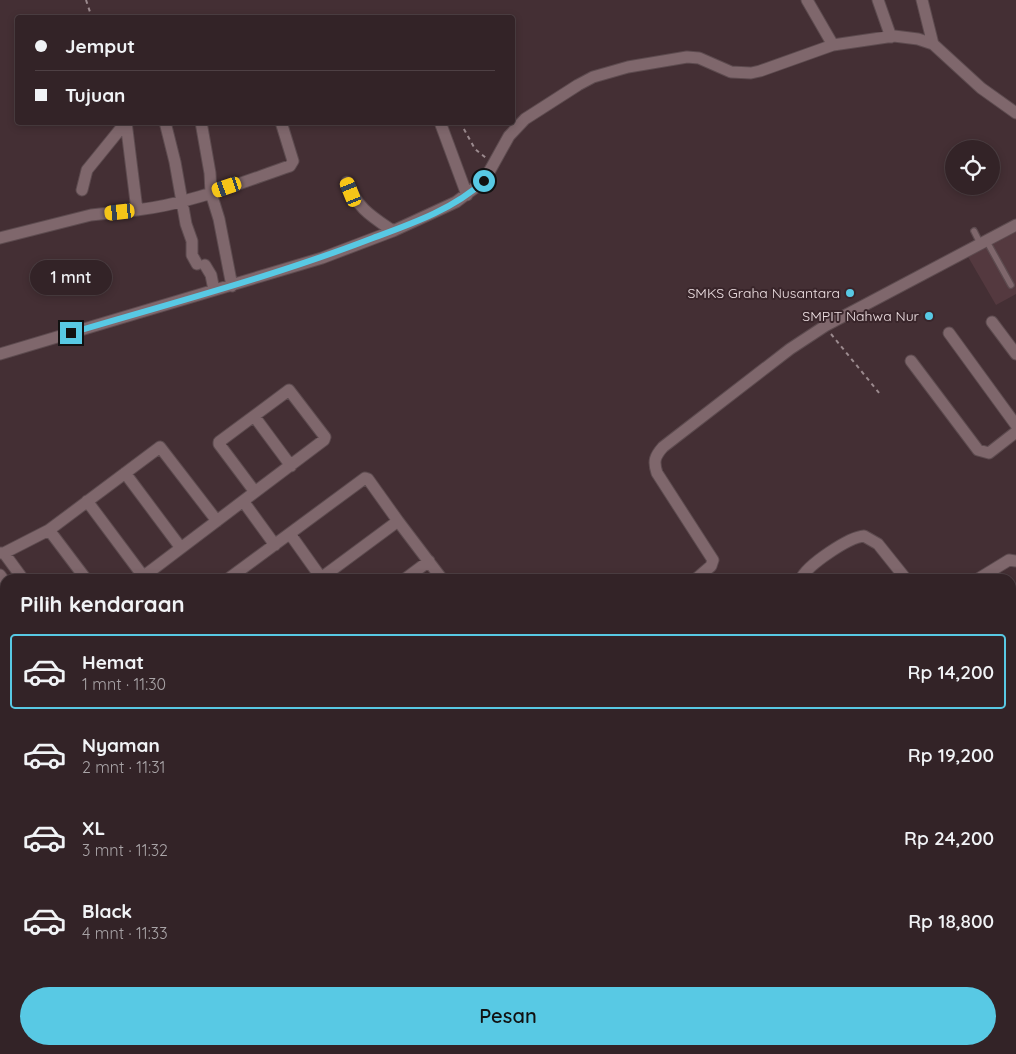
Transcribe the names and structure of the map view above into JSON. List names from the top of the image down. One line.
{"places":["SMKS Graha Nusantara","SMPIT Nahwa Nur"],"page":{"banner":["Jemput","Tujuan"],"bubble":"1 mnt","heading":"Pilih kendaraan","list":[{"name":"Hemat","note":"1 mnt · 11:30","value":"Rp 14,200"},{"name":"Nyaman","note":"2 mnt · 11:31","value":"Rp 19,200"},{"name":"XL","note":"3 mnt · 11:32","value":"Rp 24,200"},{"name":"Black","note":"4 mnt · 11:33","value":"Rp 18,800"}],"buttons":"Pesan"}}
